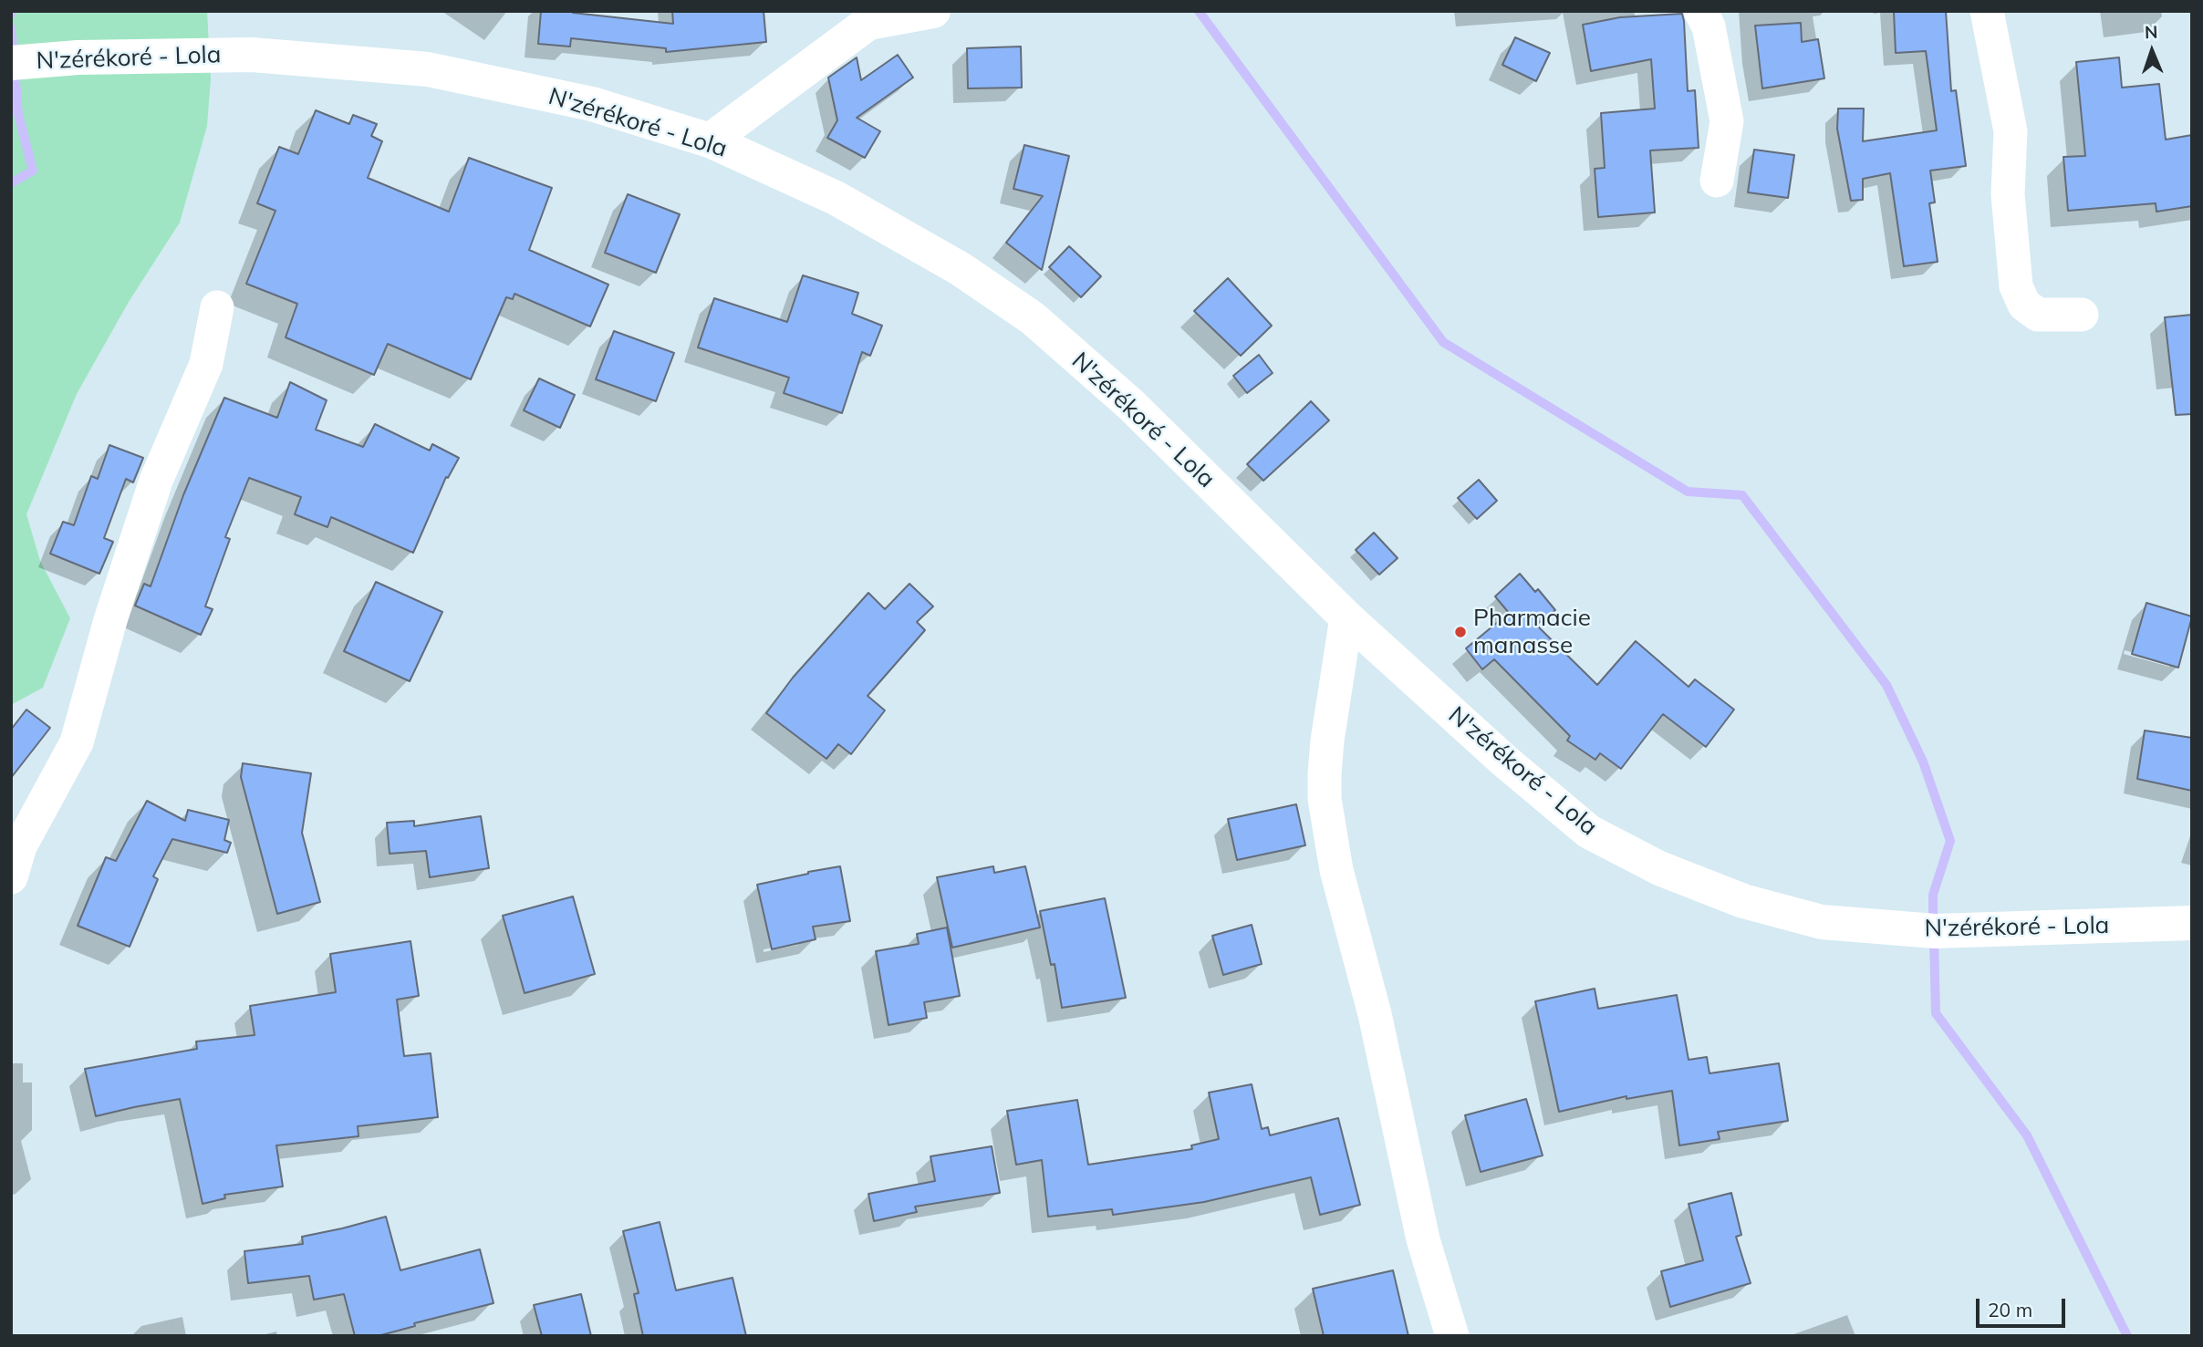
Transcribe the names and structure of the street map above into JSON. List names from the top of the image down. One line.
{"streets":{"main road":["N'zérékoré - Lola"]},"places":["Pharmacie manasse"],"scale_bar":"20 m","north":"top"}
